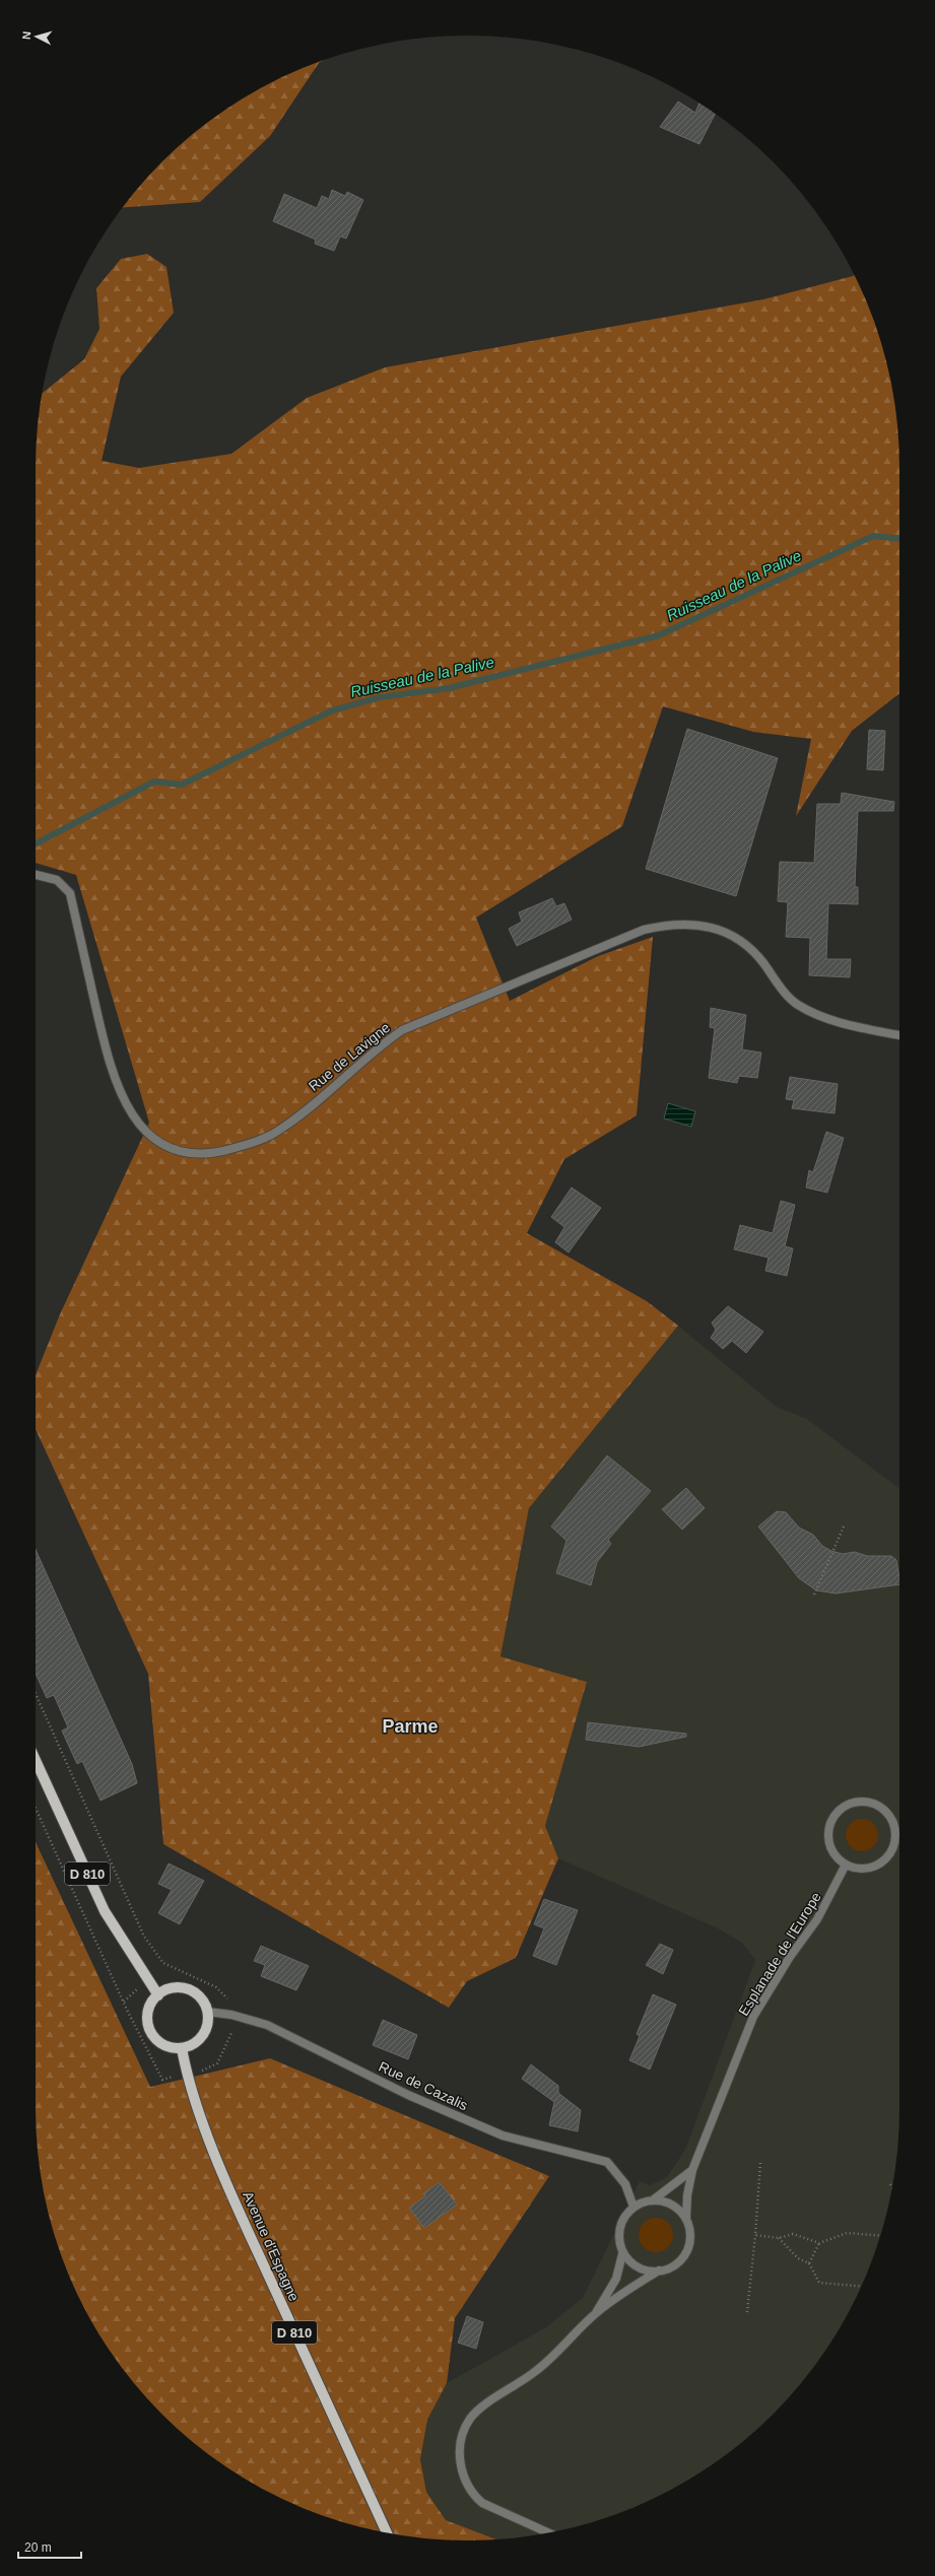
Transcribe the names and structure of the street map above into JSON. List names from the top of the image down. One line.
{"streets":{"main road":["D 810","Avenue d'Espagne"],"street":["Rue de Lavigne","Esplanade de l'Europe","Rue de Cazalis"]},"crossings":[["D 810","Rue de Cazalis"],["D 810","Avenue d'Espagne"],["Esplanade de l'Europe","Rue de Cazalis"],["Rue de Cazalis","Avenue d'Espagne"]],"districts":["Parme"],"water":["Ruisseau de la Palive"],"scale_bar":"20 m","north":"left"}
